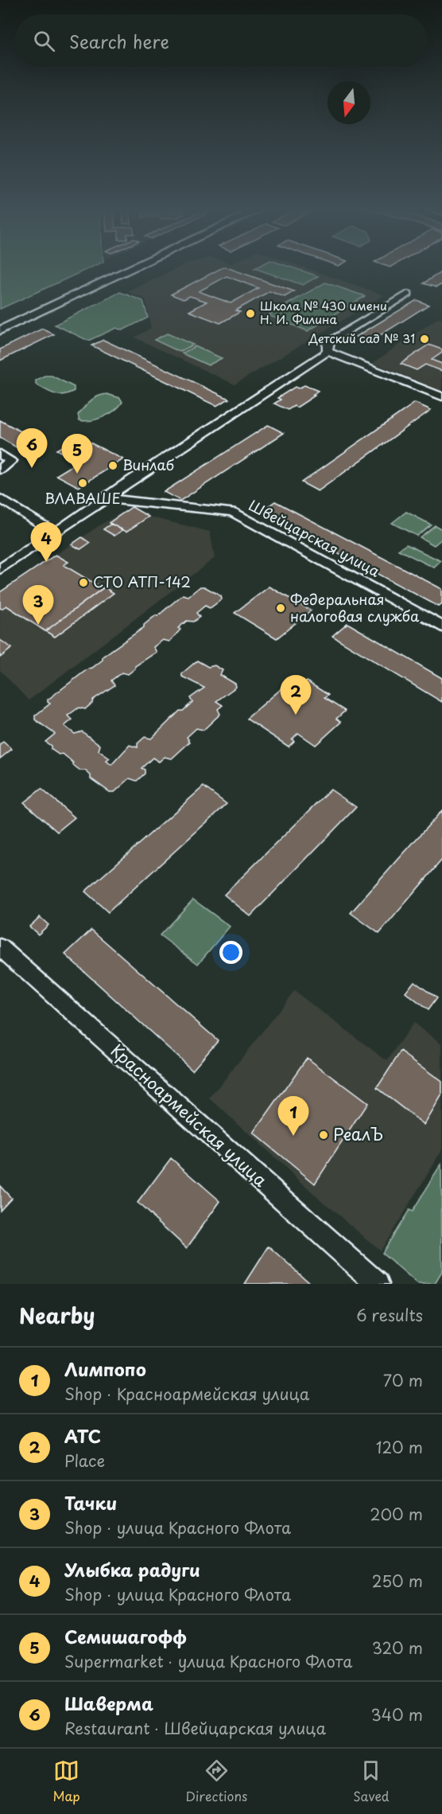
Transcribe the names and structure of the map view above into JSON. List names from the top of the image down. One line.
{"streets":{"street":["Швейцарская улица","Красноармейская улица"]},"places":["Школа № 430 имени Н. И. Филина","Детский сад № 31","Винлаб","ВЛАВАШЕ","СТО АТП-142","Федеральная налоговая служба","РеалЪ"],"north":"bottom","page":{"search":"Search here","pins":["6","5","4","3","2","1"],"heading":["Nearby","6 results"],"list":[{"mark":"1","name":"Лимпопо","note":"Shop · Красноармейская улица","value":"70 m"},{"mark":"2","name":"АТС","note":"Place","value":"120 m"},{"mark":"3","name":"Тачки","note":"Shop · улица Красного Флота","value":"200 m"},{"mark":"4","name":"Улыбка радуги","note":"Shop · улица Красного Флота","value":"250 m"},{"mark":"5","name":"Семишагофф","note":"Supermarket · улица Красного Флота","value":"320 m"},{"mark":"6","name":"Шаверма","note":"Restaurant · Швейцарская улица","value":"340 m"}],"nav":["Map","Directions","Saved"]}}
